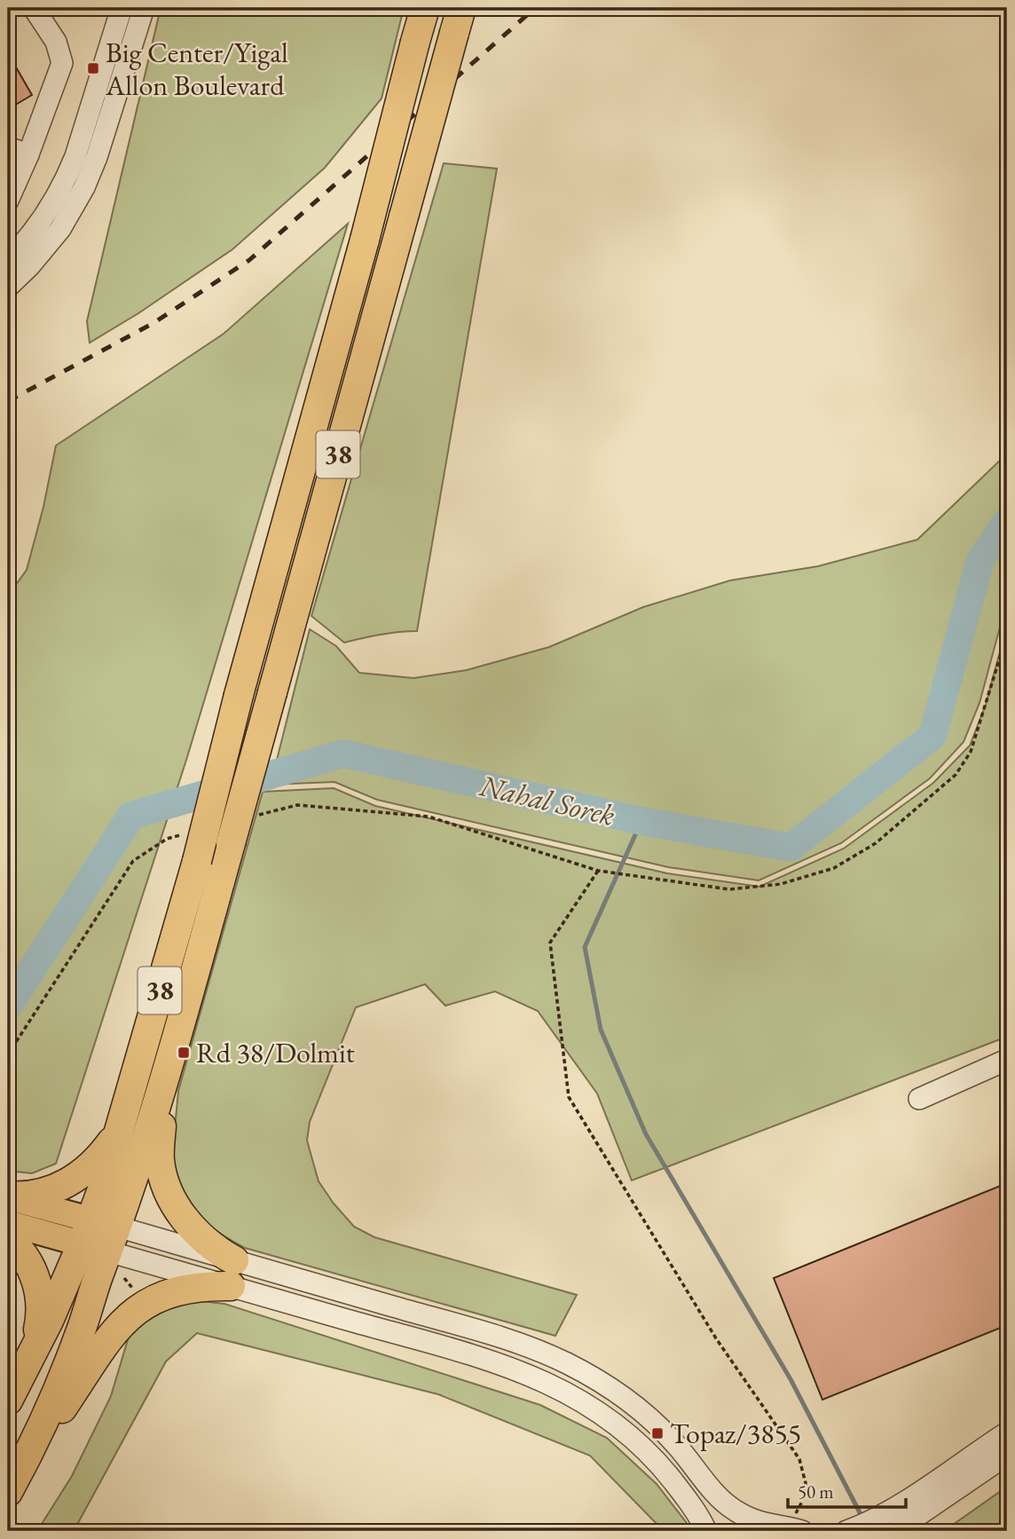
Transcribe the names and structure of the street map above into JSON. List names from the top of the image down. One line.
{"streets":{"highway":["38"]},"water":["Nahal Sorek"],"places":{"transit":["Big Center/Yigal Allon Boulevard","Rd 38/Dolmit","Topaz/3855"]},"scale_bar":"50 m"}
